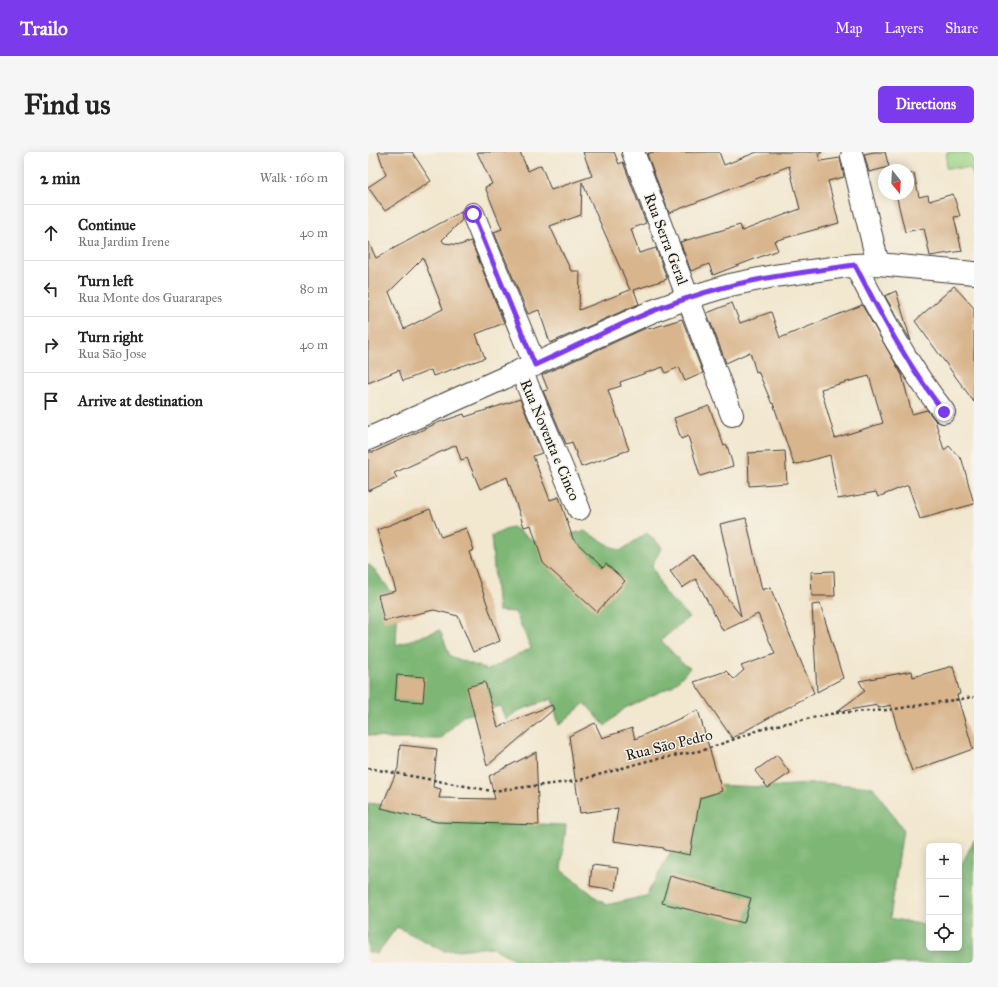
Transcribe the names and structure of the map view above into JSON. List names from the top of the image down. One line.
{"streets":{"street":["Rua Serra Geral","Rua Noventa e Cinco"],"path":["Rua São Pedro"]},"north":"bottom","page":{"header":"Trailo","nav":["Map","Layers","Share"],"buttons":"Directions","title":"Find us","heading":["2 min","Walk · 160 m"],"list":[["Continue","Rua Jardim Irene","40 m"],["Turn left","Rua Monte dos Guararapes","80 m"],["Turn right","Rua São Jose","40 m"],"Arrive at destination"],"map_buttons":["+","−"]}}
